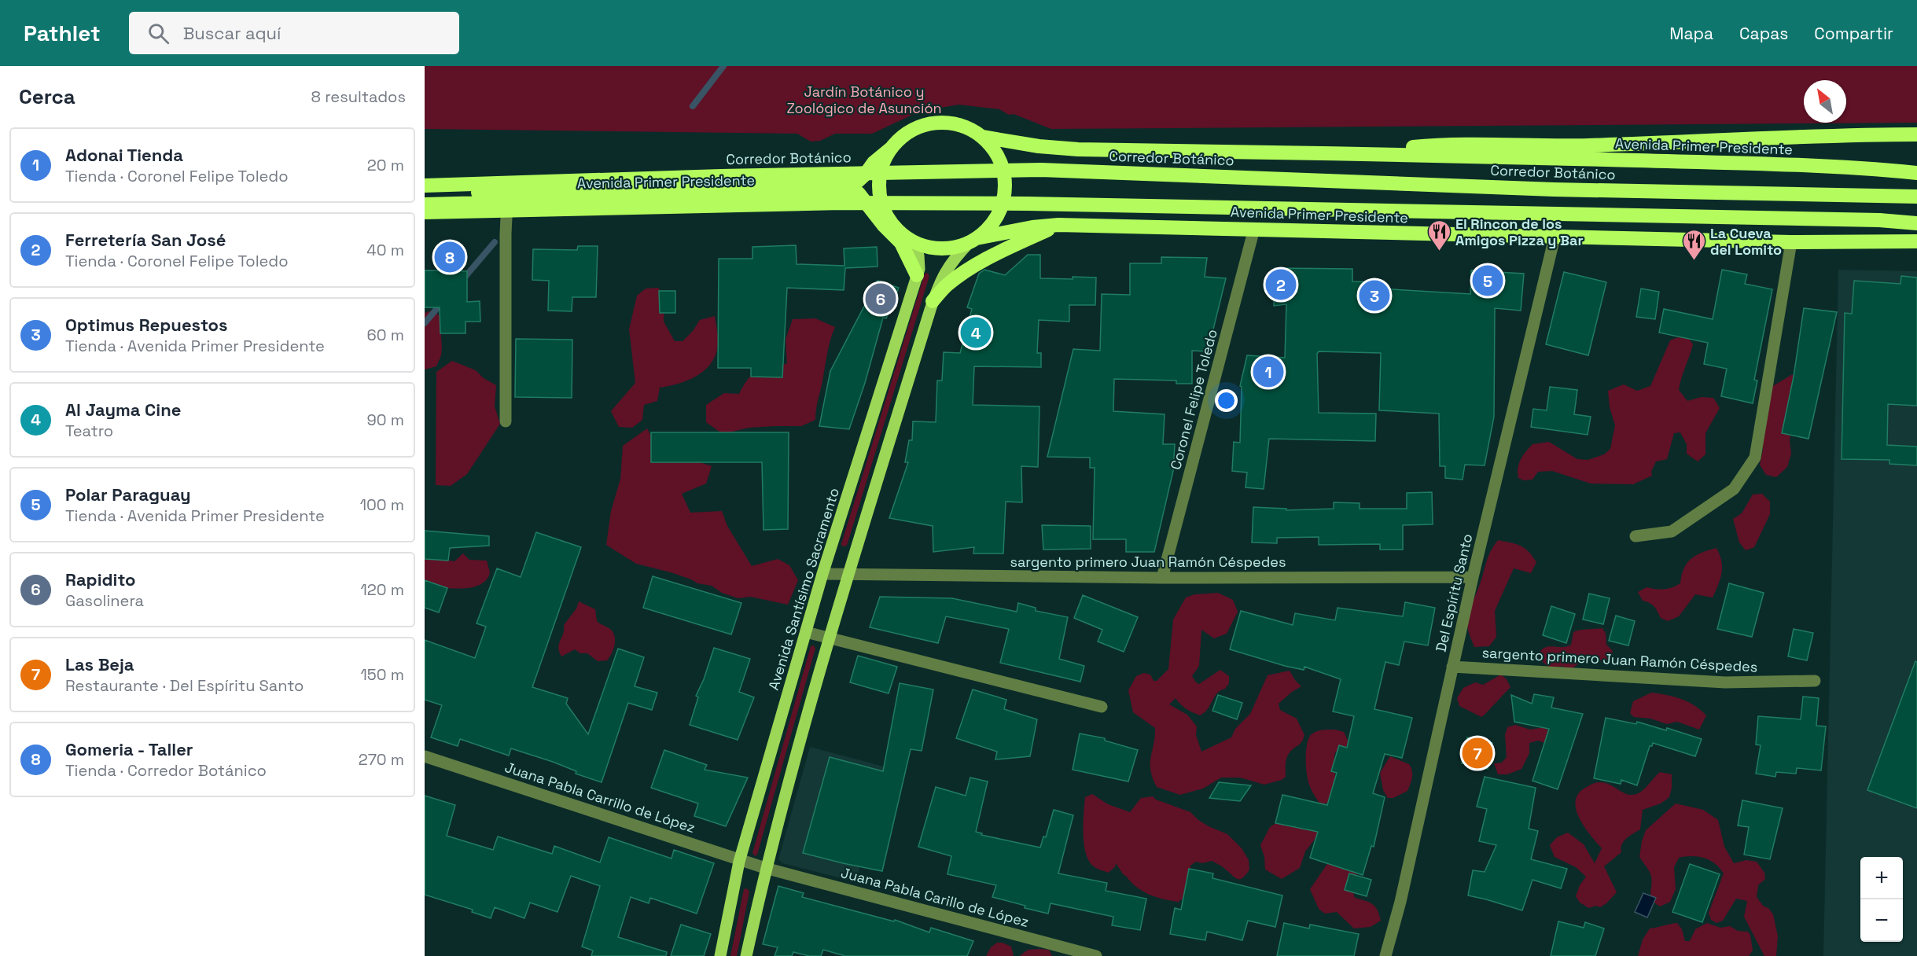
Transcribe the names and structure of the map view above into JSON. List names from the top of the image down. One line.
{"streets":{"highway":["Avenida Primer Presidente","Corredor Botánico"],"main road":["Avenida Santísimo Sacramento"],"street":["Coronel Felipe Toledo","sargento primero Juan Ramón Céspedes","Del Espíritu Santo","Juana Pabla Carrillo de López","Juana Pabla Carillo de López"]},"crossings":[["Avenida Primer Presidente","Coronel Felipe Toledo"],["Avenida Primer Presidente","Avenida Santísimo Sacramento"],["Avenida Primer Presidente","Del Espíritu Santo"],["Coronel Felipe Toledo","sargento primero Juan Ramón Céspedes"],["sargento primero Juan Ramón Céspedes","Avenida Santísimo Sacramento"],["sargento primero Juan Ramón Céspedes","Del Espíritu Santo"],["Avenida Santísimo Sacramento","Juana Pabla Carrillo de López"],["Juana Pabla Carrillo de López","Juana Pabla Carillo de López"]],"parks":["Jardín Botánico y Zoológico de Asunción"],"places":{"restaurant":["El Rincon de los Amigos Pizza y Bar","La Cueva del Lomito"]},"north":"top left","page":{"header":"Pathlet","search":"Buscar aquí","nav":["Mapa","Capas","Compartir"],"heading":["Cerca","8 resultados"],"list":[{"mark":"1","name":"Adonai Tienda","note":"Tienda · Coronel Felipe Toledo","value":"20 m"},{"mark":"2","name":"Ferretería San José","note":"Tienda · Coronel Felipe Toledo","value":"40 m"},{"mark":"3","name":"Optimus Repuestos","note":"Tienda · Avenida Primer Presidente","value":"60 m"},{"mark":"4","name":"Al Jayma Cine","note":"Teatro","value":"90 m"},{"mark":"5","name":"Polar Paraguay","note":"Tienda · Avenida Primer Presidente","value":"100 m"},{"mark":"6","name":"Rapidito","note":"Gasolinera","value":"120 m"},{"mark":"7","name":"Las Beja","note":"Restaurante · Del Espíritu Santo","value":"150 m"},{"mark":"8","name":"Gomeria - Taller","note":"Tienda · Corredor Botánico","value":"270 m"}],"pins":["8","5","2","3","6","4","1","7"],"map_buttons":["+","−"]}}
